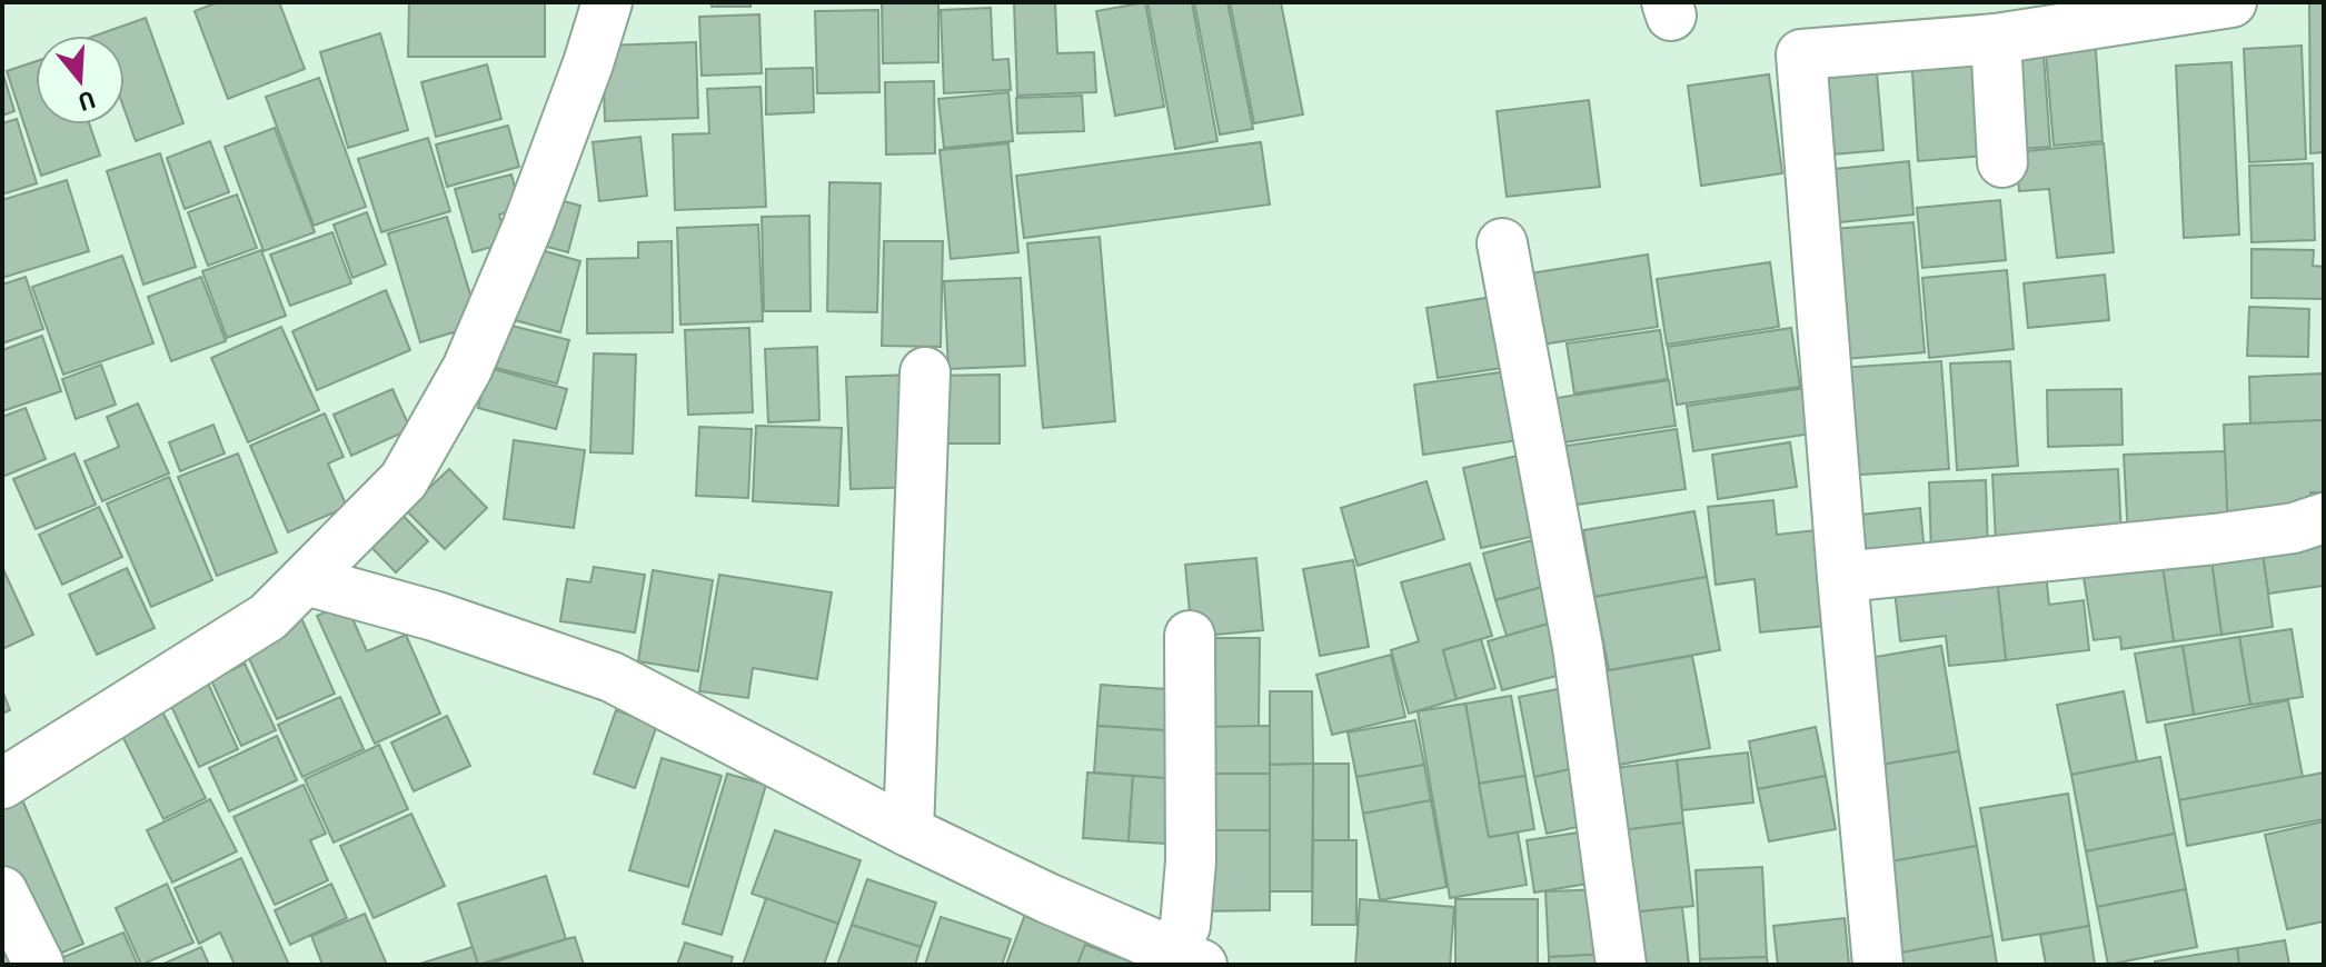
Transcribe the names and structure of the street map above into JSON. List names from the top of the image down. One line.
{"north":"bottom"}
